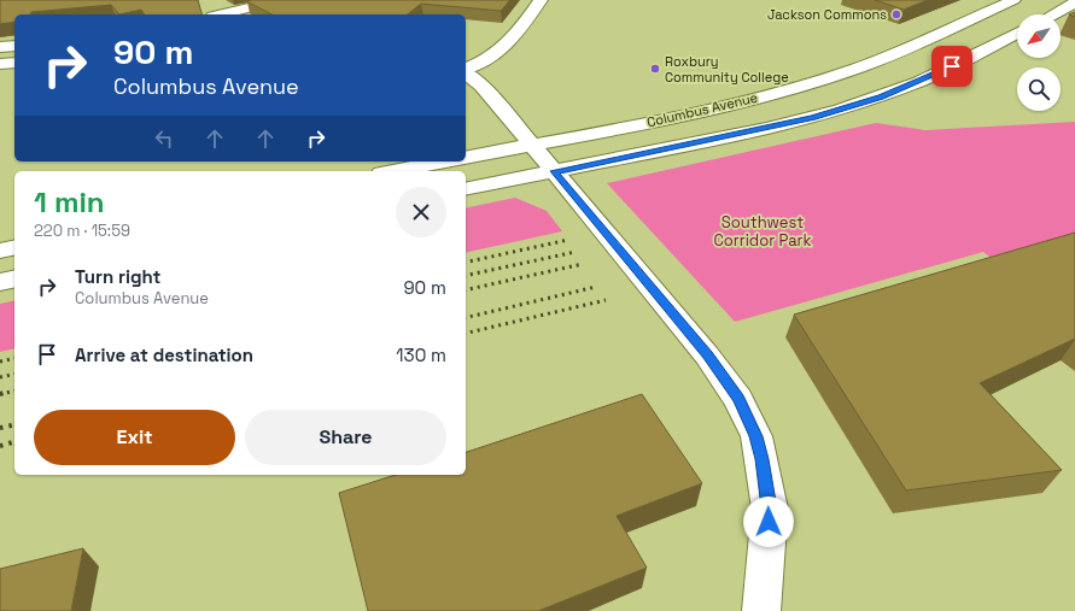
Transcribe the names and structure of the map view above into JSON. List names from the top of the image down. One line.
{"streets":{"main road":["Columbus Avenue"]},"parks":["Southwest Corridor Park"],"places":["Jackson Commons","Roxbury Community College"],"north":"bottom left","page":{"turn":["90 m","Columbus Avenue"],"heading":["1 min","220 m · 15:59"],"list":[{"name":"Turn right","note":"Columbus Avenue","value":"90 m"},{"name":"Arrive at destination","value":"130 m"}],"buttons":["Exit","Share"]}}
